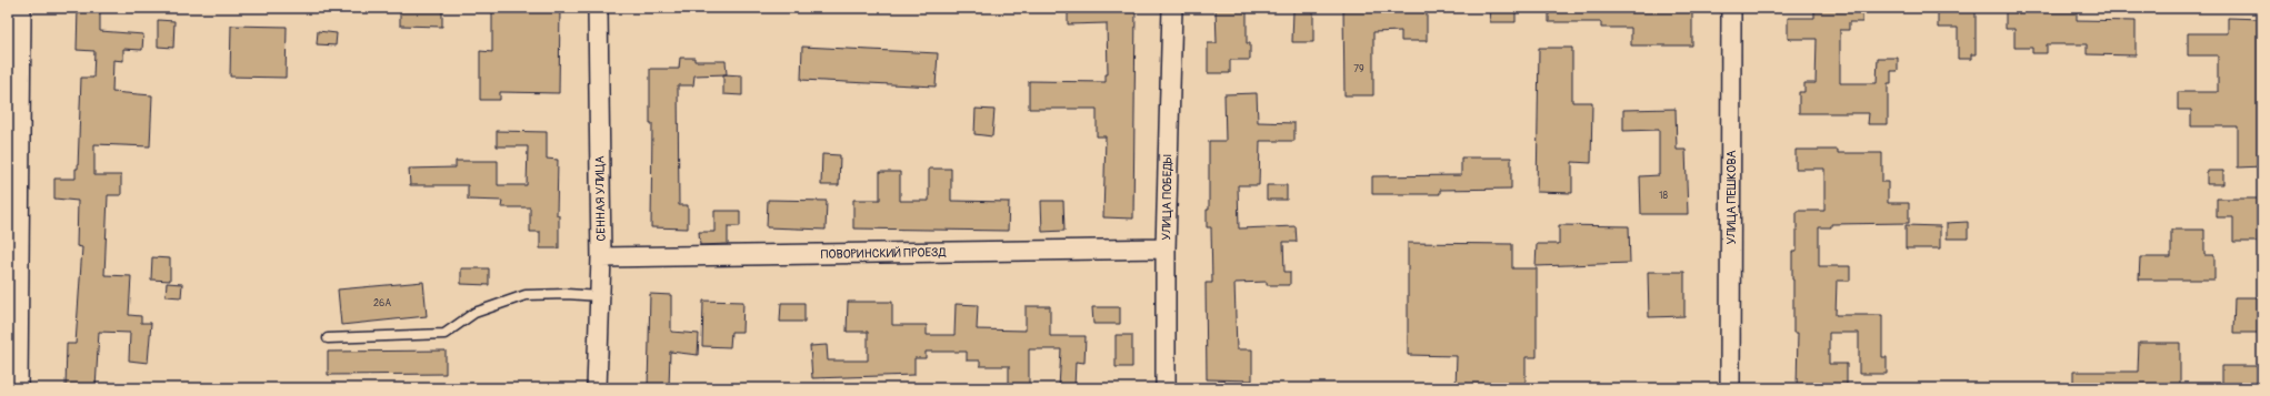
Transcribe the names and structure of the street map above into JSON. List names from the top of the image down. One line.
{"streets":{"street":["УЛИЦА ПОБЕДЫ","УЛИЦА ПЕШКОВА","СЕННАЯ УЛИЦА","ПОВОРИНСКИЙ ПРОЕЗД"]},"crossings":[["УЛИЦА ПОБЕДЫ","ПОВОРИНСКИЙ ПРОЕЗД"],["СЕННАЯ УЛИЦА","ПОВОРИНСКИЙ ПРОЕЗД"]],"house_numbers":["79","18","26А"]}
